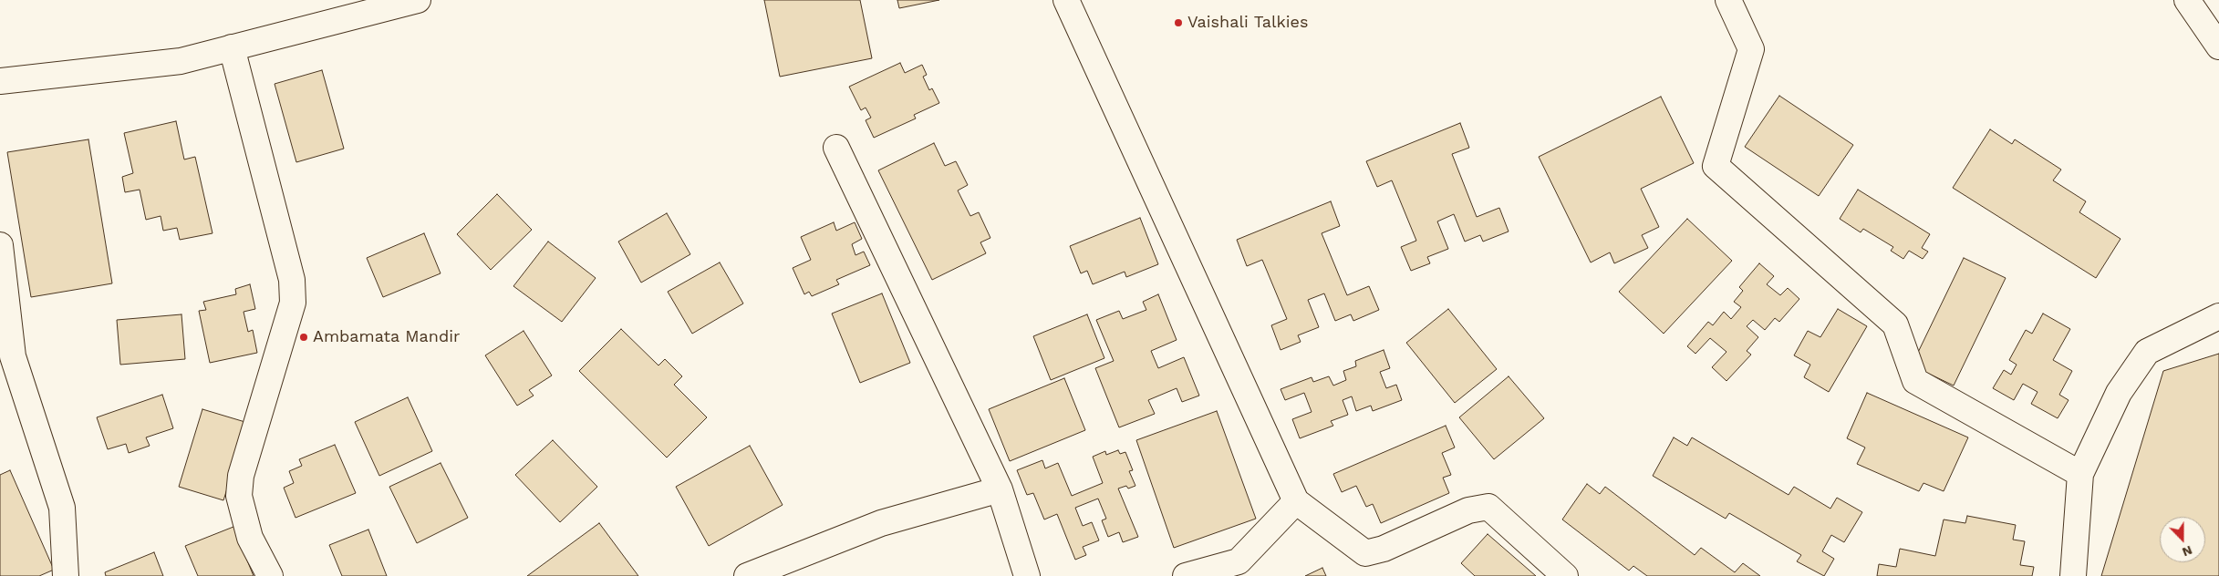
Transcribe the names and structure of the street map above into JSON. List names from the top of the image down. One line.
{"places":["Vaishali Talkies","Ambamata Mandir"],"north":"bottom"}
